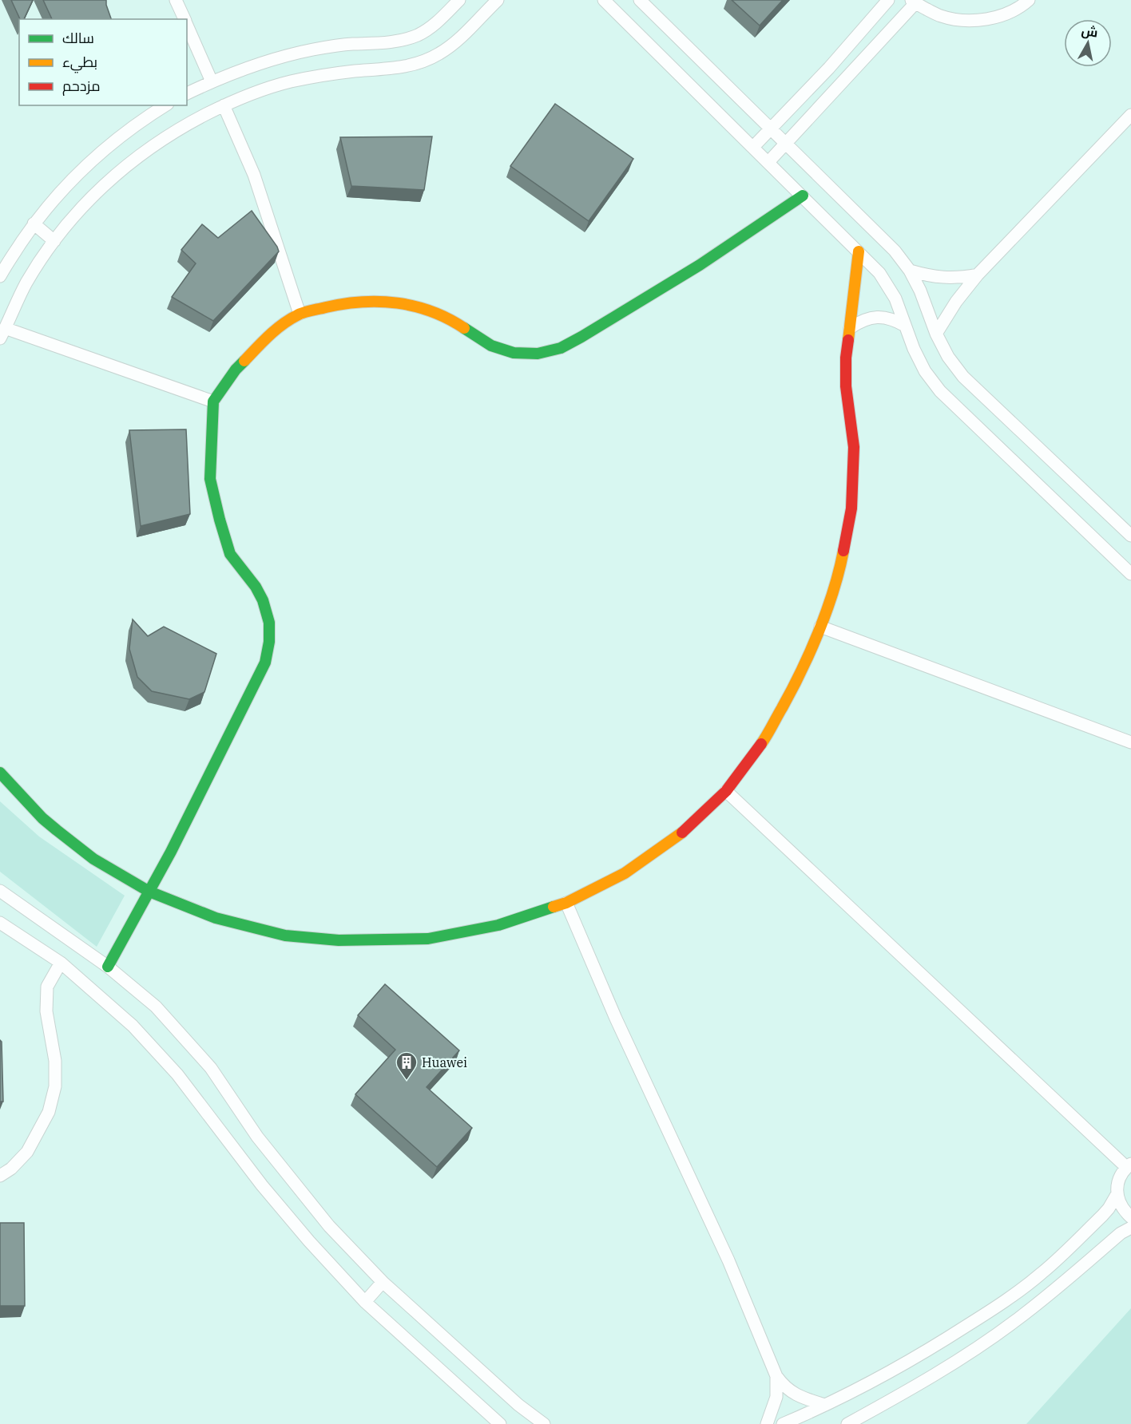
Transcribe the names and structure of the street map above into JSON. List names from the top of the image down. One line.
{"places":{"building":["Huawei"]},"legend":["سالك","بطيء","مزدحم"],"north":"top"}
